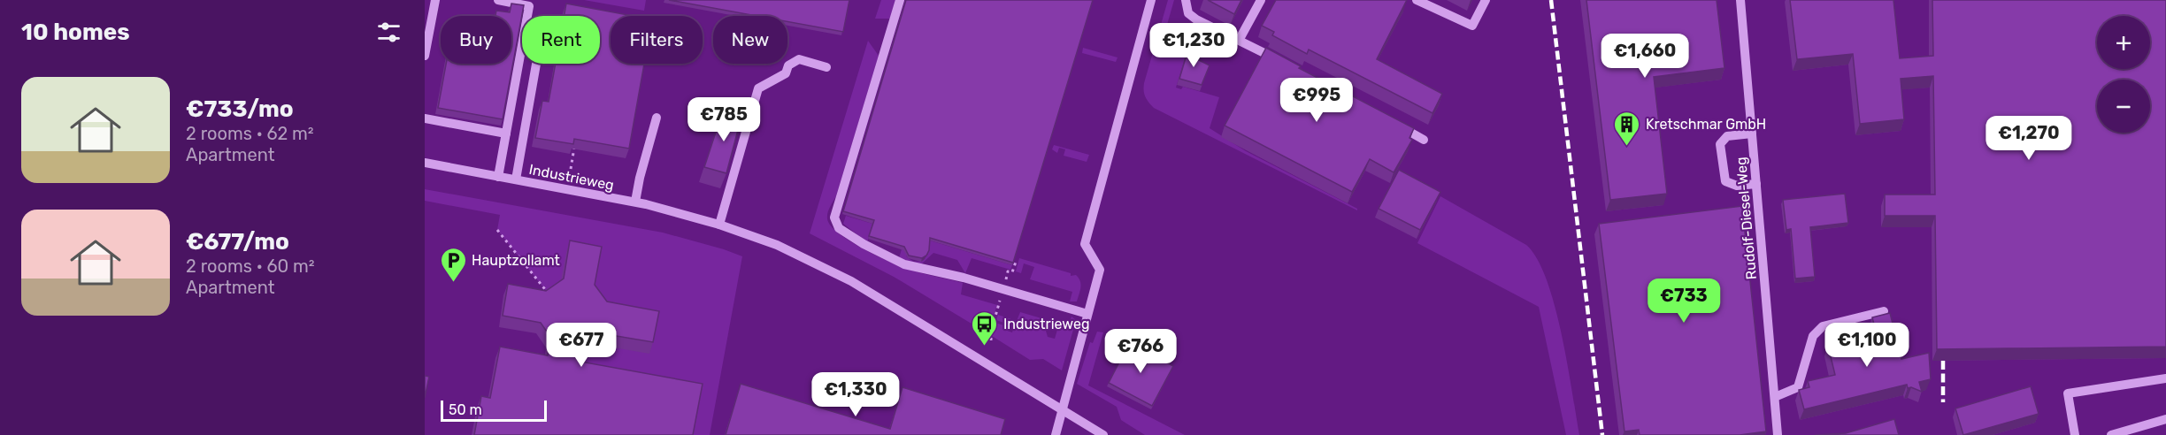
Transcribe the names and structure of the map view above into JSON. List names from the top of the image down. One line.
{"streets":{"street":["Industrieweg","Rudolf-Diesel-Weg"]},"places":{"building":["Kretschmar GmbH"],"parking":["Hauptzollamt"],"bus stop":["Industrieweg"]},"scale_bar":"50 m","page":{"heading":"10 homes","map_buttons":["+","−"],"chip":["Buy","Rent","Filters","New"],"price":["€1,230","€1,660","€995","€785","€1,270","€733","€677","€1,100","€766","€1,330"],"list":[{"name":"€733/mo","note":"2 rooms · 62 m² · Apartment"},{"name":"€677/mo","note":"2 rooms · 60 m² · Apartment"}],"scale":"50 m"}}
